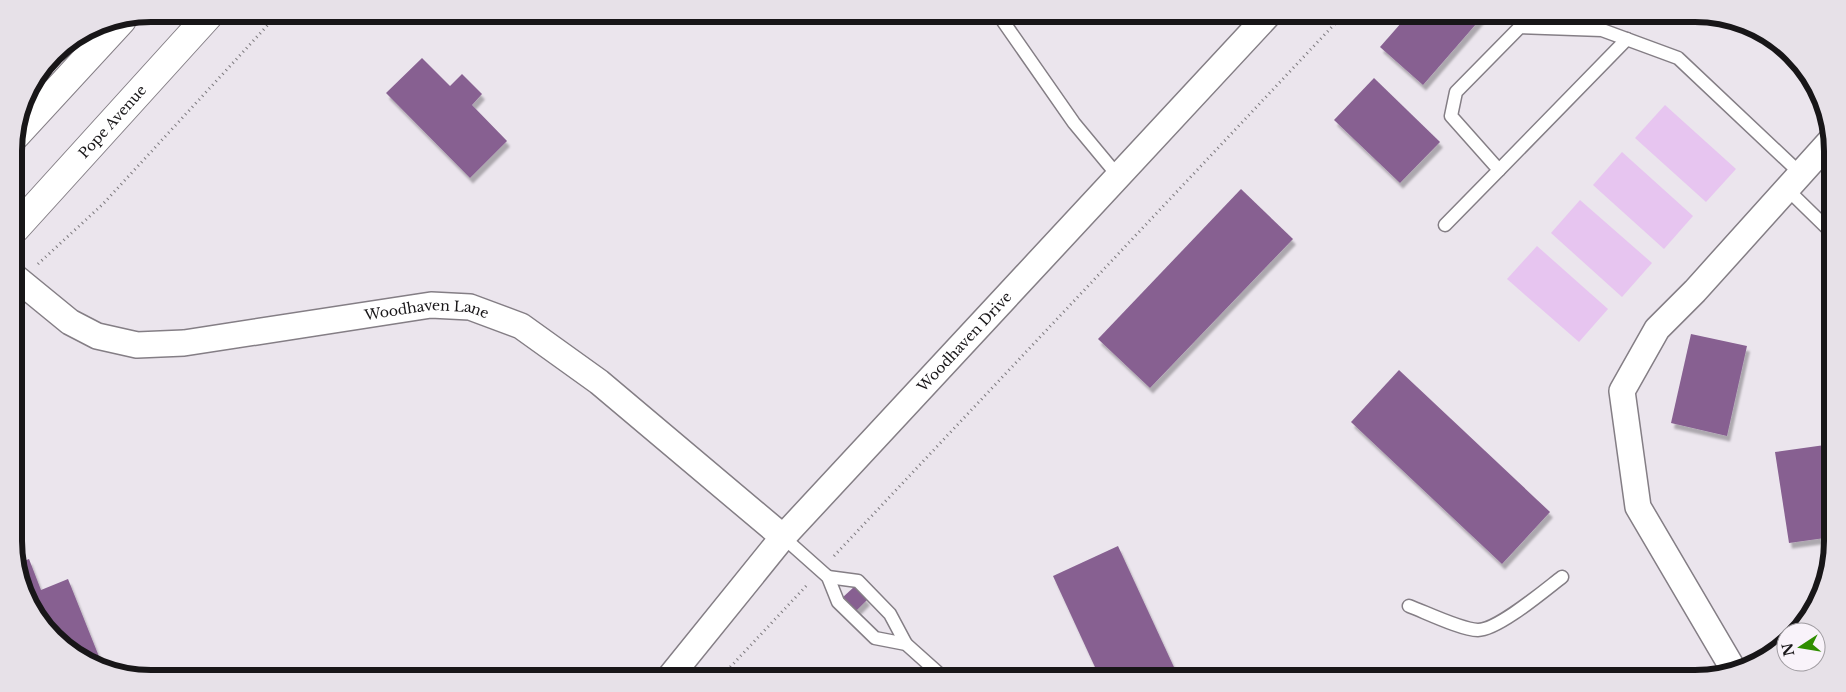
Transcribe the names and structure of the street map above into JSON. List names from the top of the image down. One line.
{"streets":{"main road":["Pope Avenue"],"street":["Woodhaven Lane","Woodhaven Drive"]},"crossings":[["Woodhaven Lane","Woodhaven Drive"]],"north":"left"}
